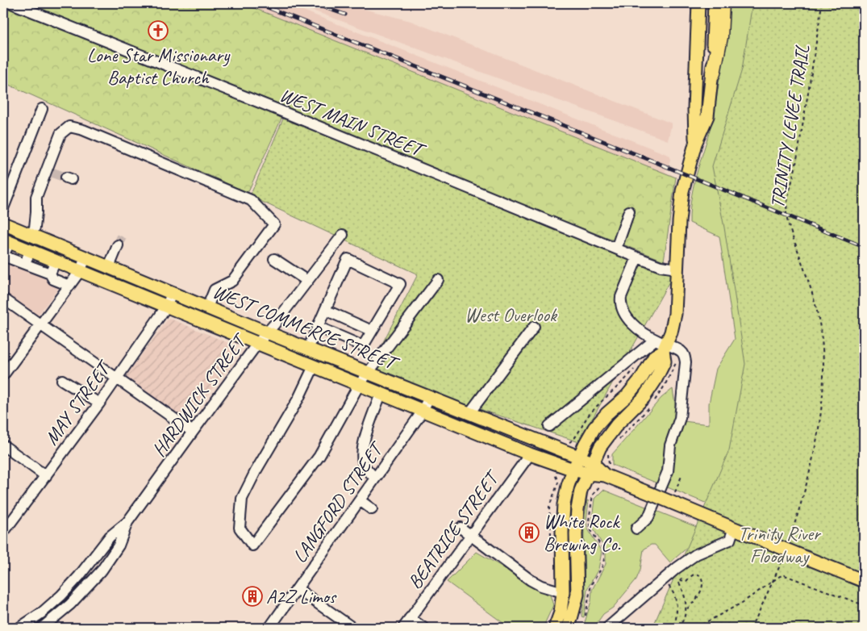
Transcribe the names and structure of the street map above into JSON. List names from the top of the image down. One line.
{"streets":{"main road":["WEST COMMERCE STREET"],"street":["WEST MAIN STREET","HARDWICK STREET","MAY STREET","LANGFORD STREET","BEATRICE STREET"],"path":["TRINITY LEVEE TRAIL"]},"crossings":[["WEST COMMERCE STREET","HARDWICK STREET"],["WEST COMMERCE STREET","MAY STREET"],["WEST COMMERCE STREET","LANGFORD STREET"],["WEST COMMERCE STREET","BEATRICE STREET"]],"parks":["West Overlook","Trinity River Floodway"],"places":{"church":["Lone Star Missionary Baptist Church"],"building":["White Rock Brewing Co.","A2Z Limos"]}}
